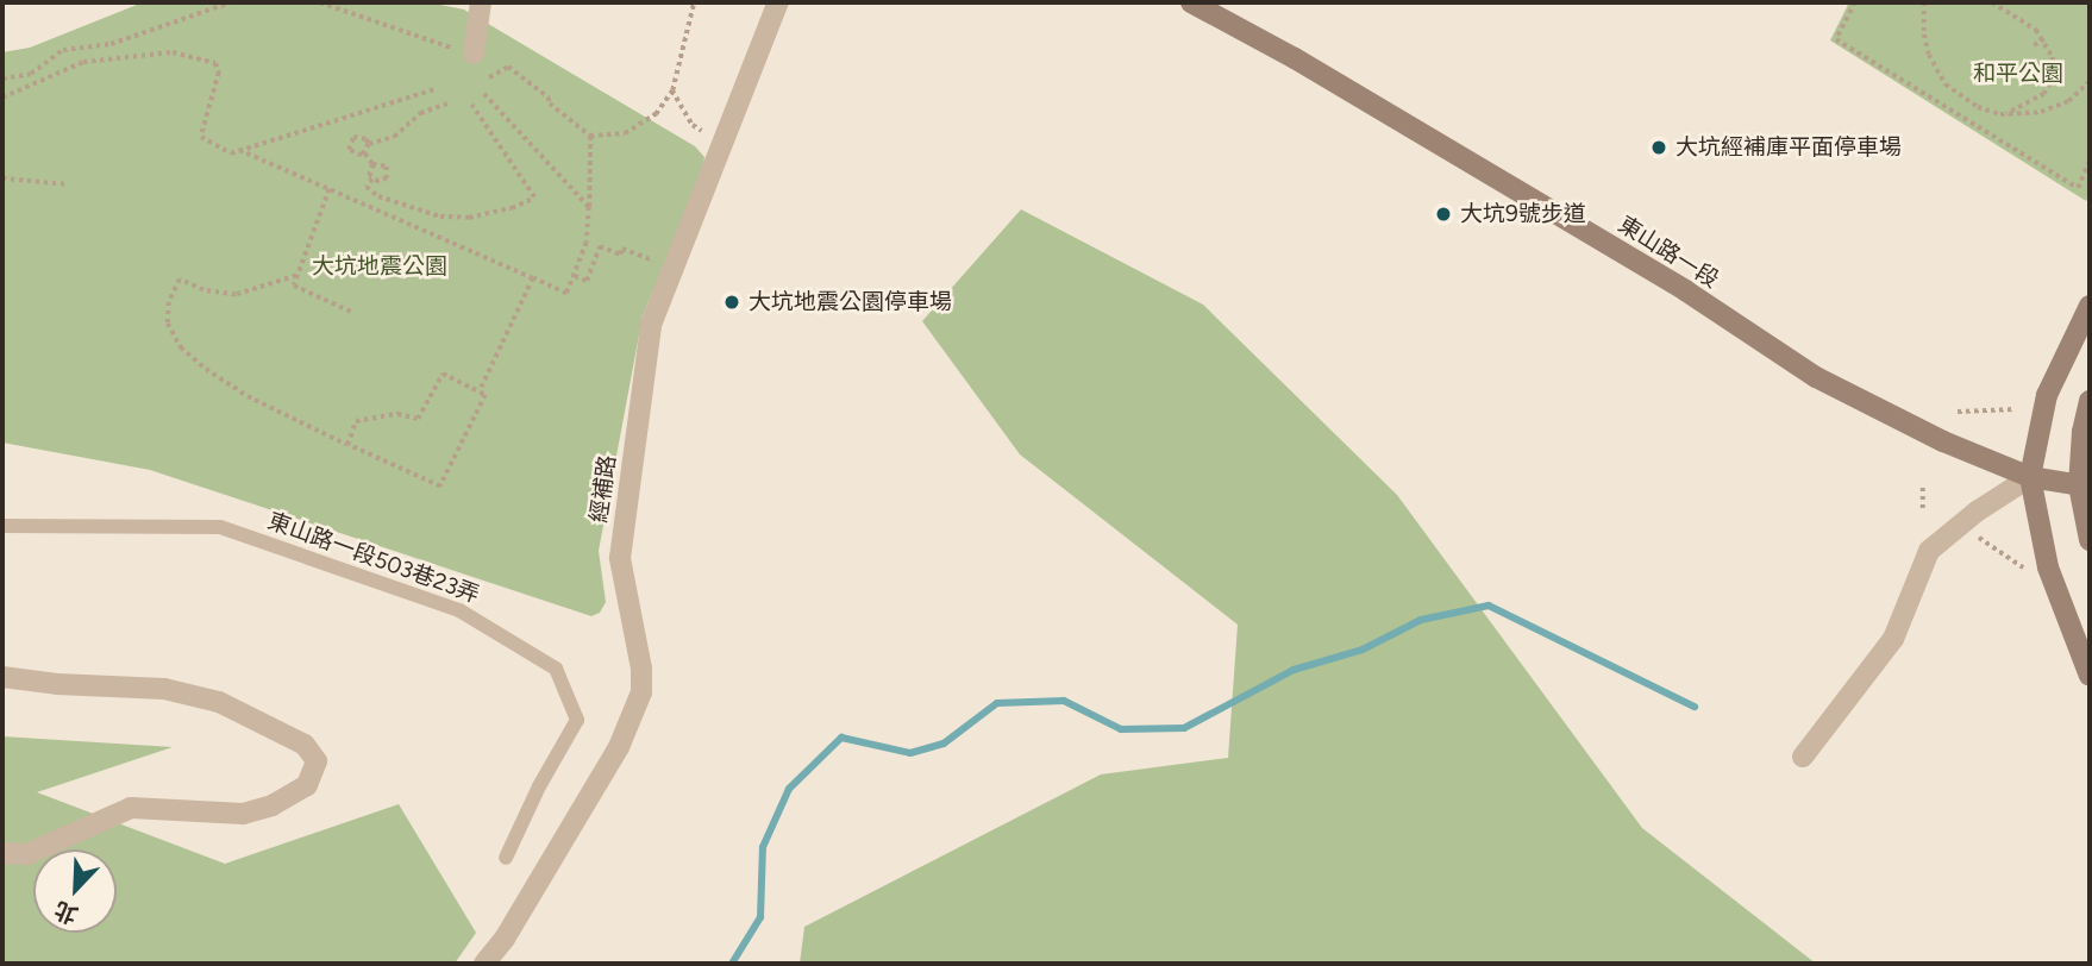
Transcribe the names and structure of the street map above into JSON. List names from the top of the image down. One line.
{"streets":{"main road":["東山路一段"],"street":["經補路"],"lane":["東山路一段503巷23弄"]},"parks":["和平公園","大坑地震公園"],"places":["大坑經補庫平面停車場","大坑9號步道","大坑地震公園停車場"],"north":"bottom left"}
